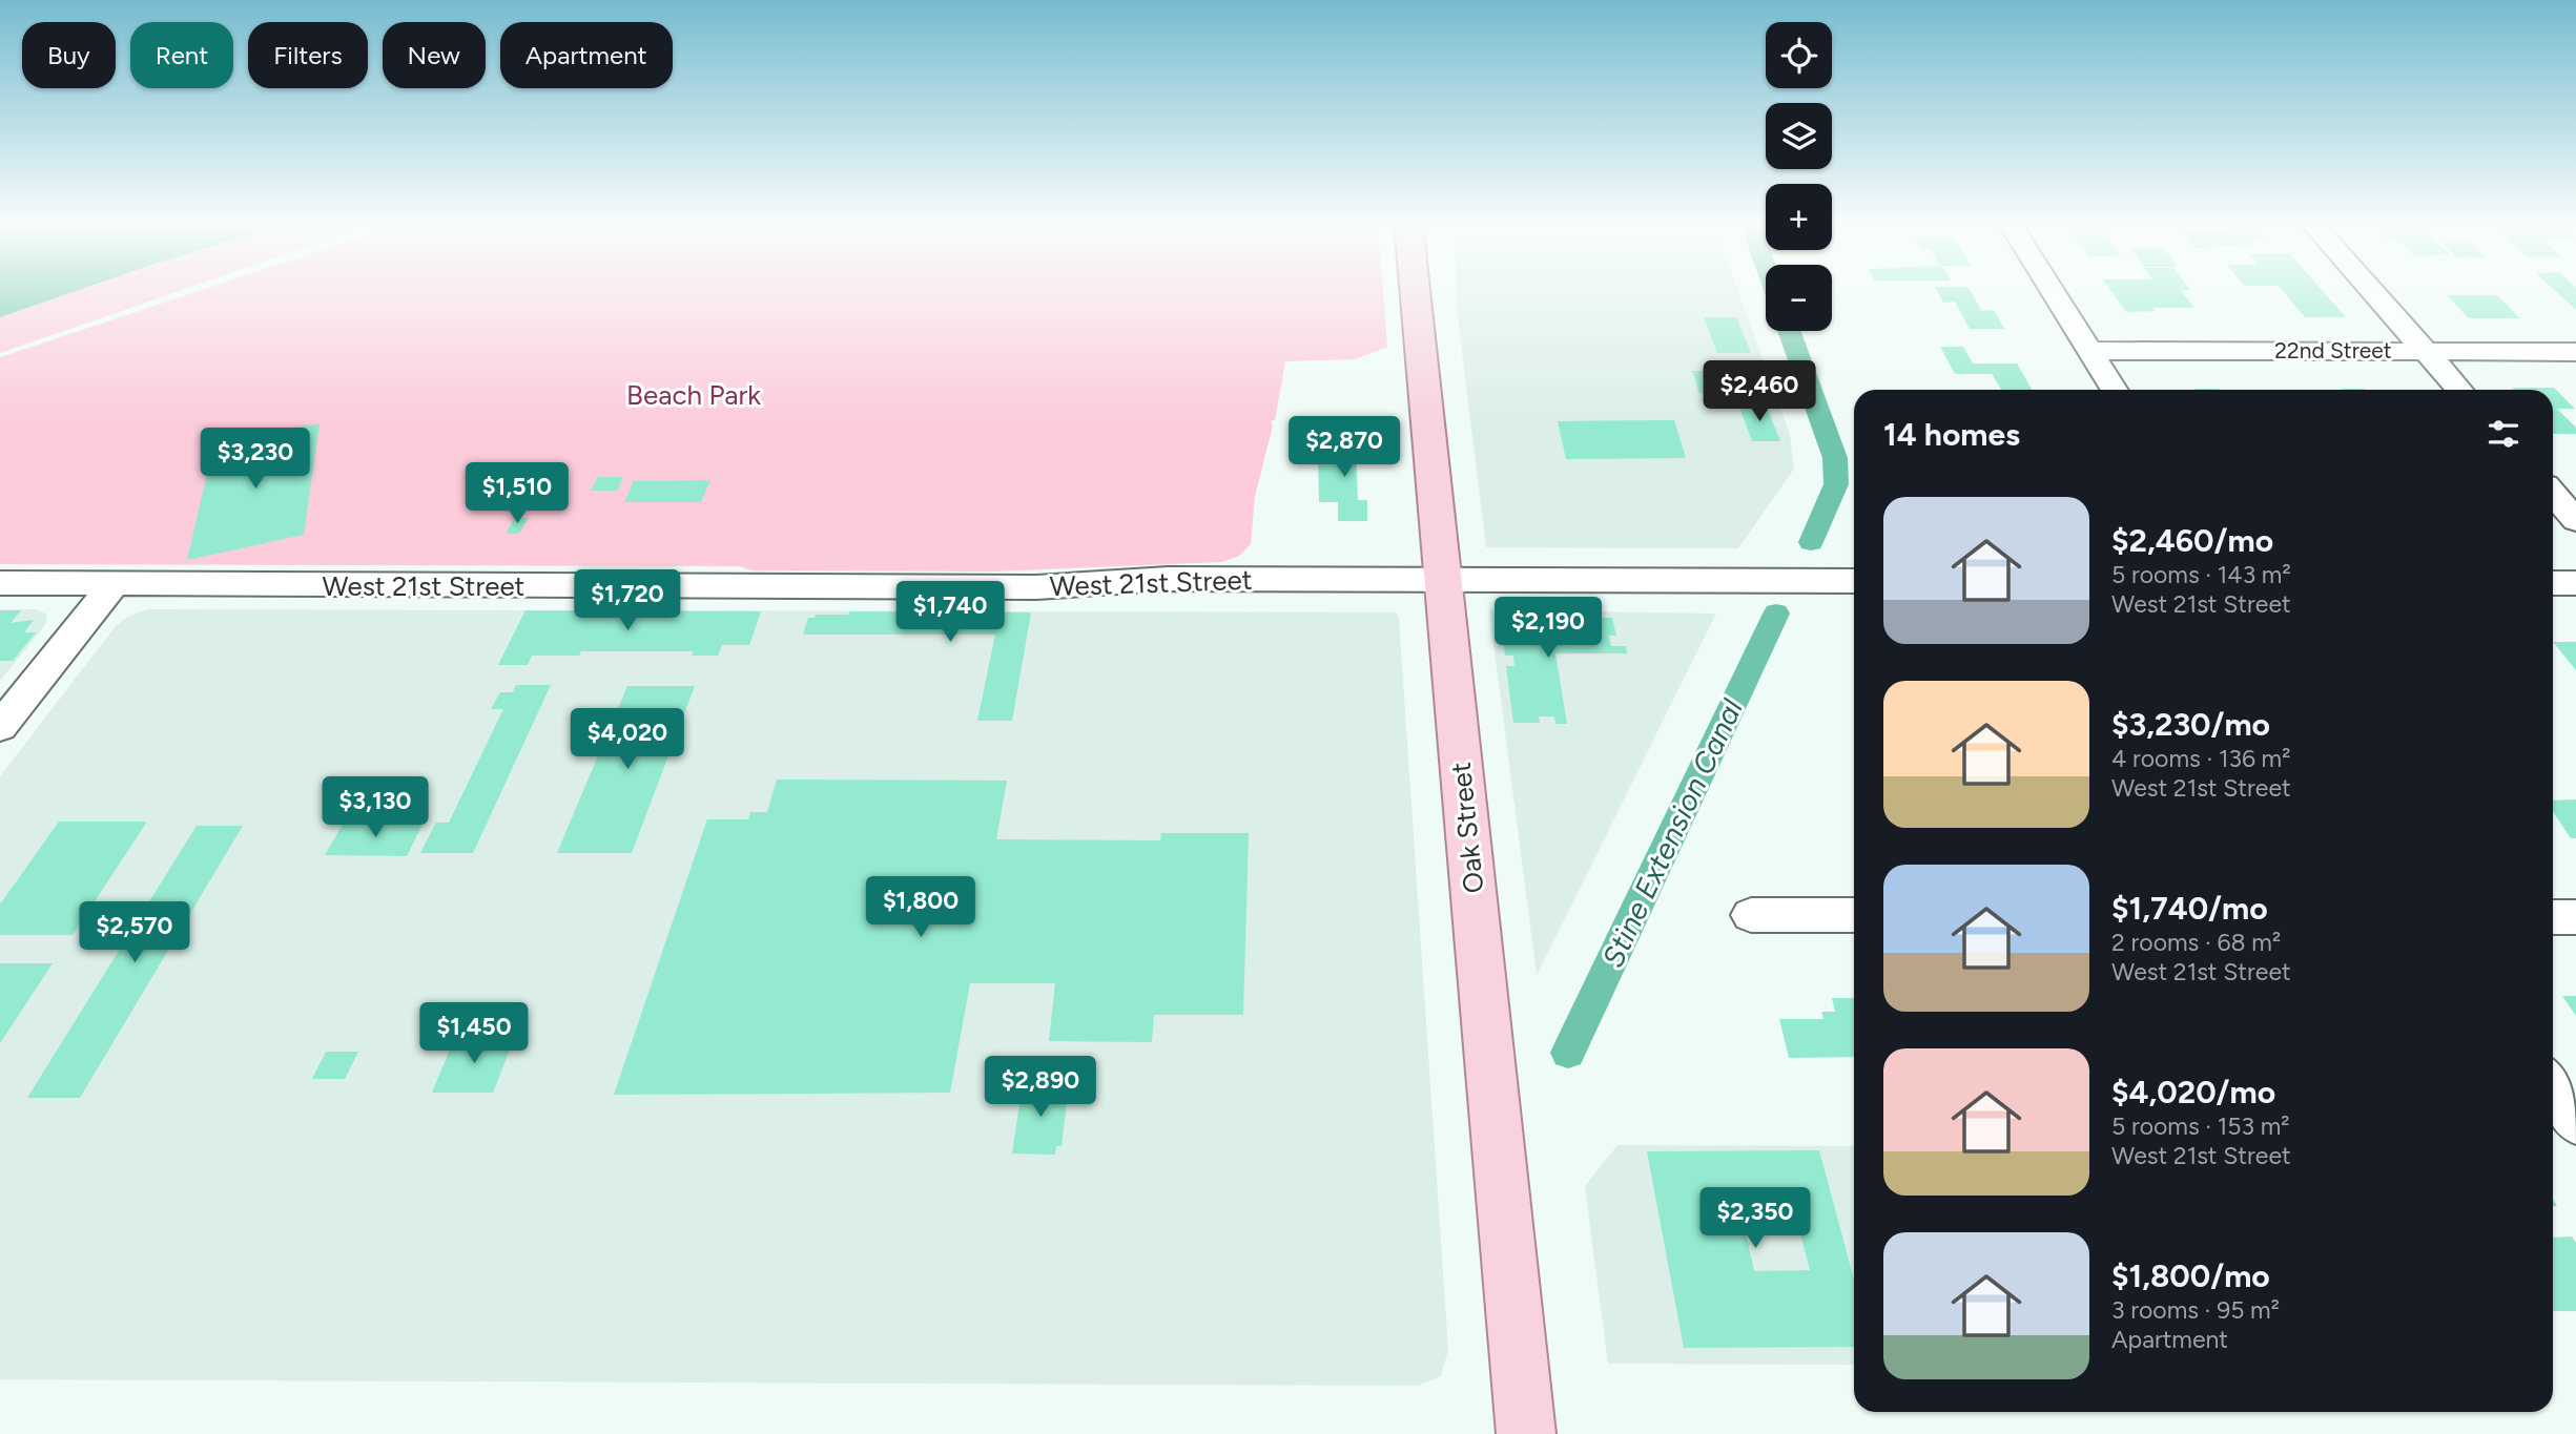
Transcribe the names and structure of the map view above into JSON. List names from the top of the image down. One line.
{"streets":{"main road":["Oak Street"],"street":["22nd Street","West 21st Street"]},"crossings":[["West 21st Street","Oak Street"]],"water":["Stine Extension Canal"],"parks":["Beach Park"],"page":{"map_buttons":["+","−"],"chip":["Buy","Rent","Filters","New","Apartment"],"price":["$2,460","$2,870","$3,230","$1,510","$1,720","$1,740","$2,190","$4,020","$3,130","$1,800","$2,570","$1,450","$2,890","$2,350"],"heading":"14 homes","list":[{"name":"$2,460/mo","note":"5 rooms · 143 m² · West 21st Street"},{"name":"$3,230/mo","note":"4 rooms · 136 m² · West 21st Street"},{"name":"$1,740/mo","note":"2 rooms · 68 m² · West 21st Street"},{"name":"$4,020/mo","note":"5 rooms · 153 m² · West 21st Street"},{"name":"$1,800/mo","note":"3 rooms · 95 m² · Apartment"}]}}
